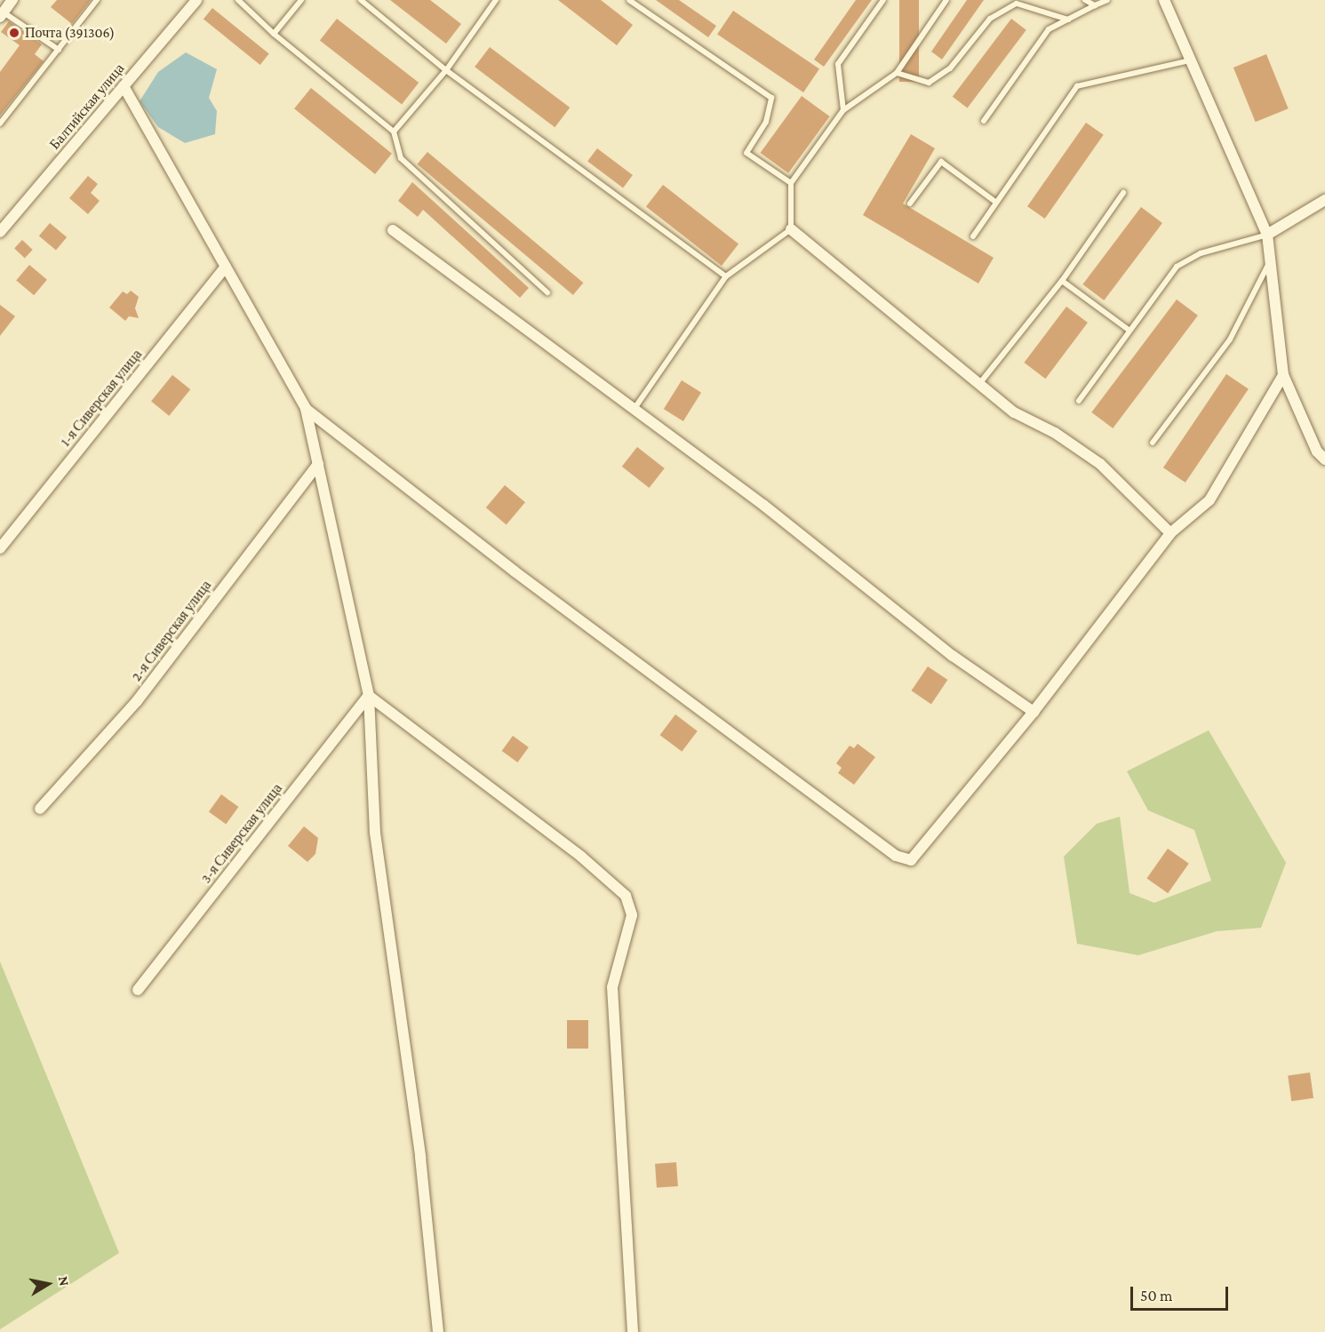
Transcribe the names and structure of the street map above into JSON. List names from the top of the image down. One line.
{"streets":{"street":["Балтийская улица","1-я Сиверская улица","2-я Сиверская улица","3-я Сиверская улица"]},"places":["Почта (391306)"],"scale_bar":"50 m","north":"right"}
